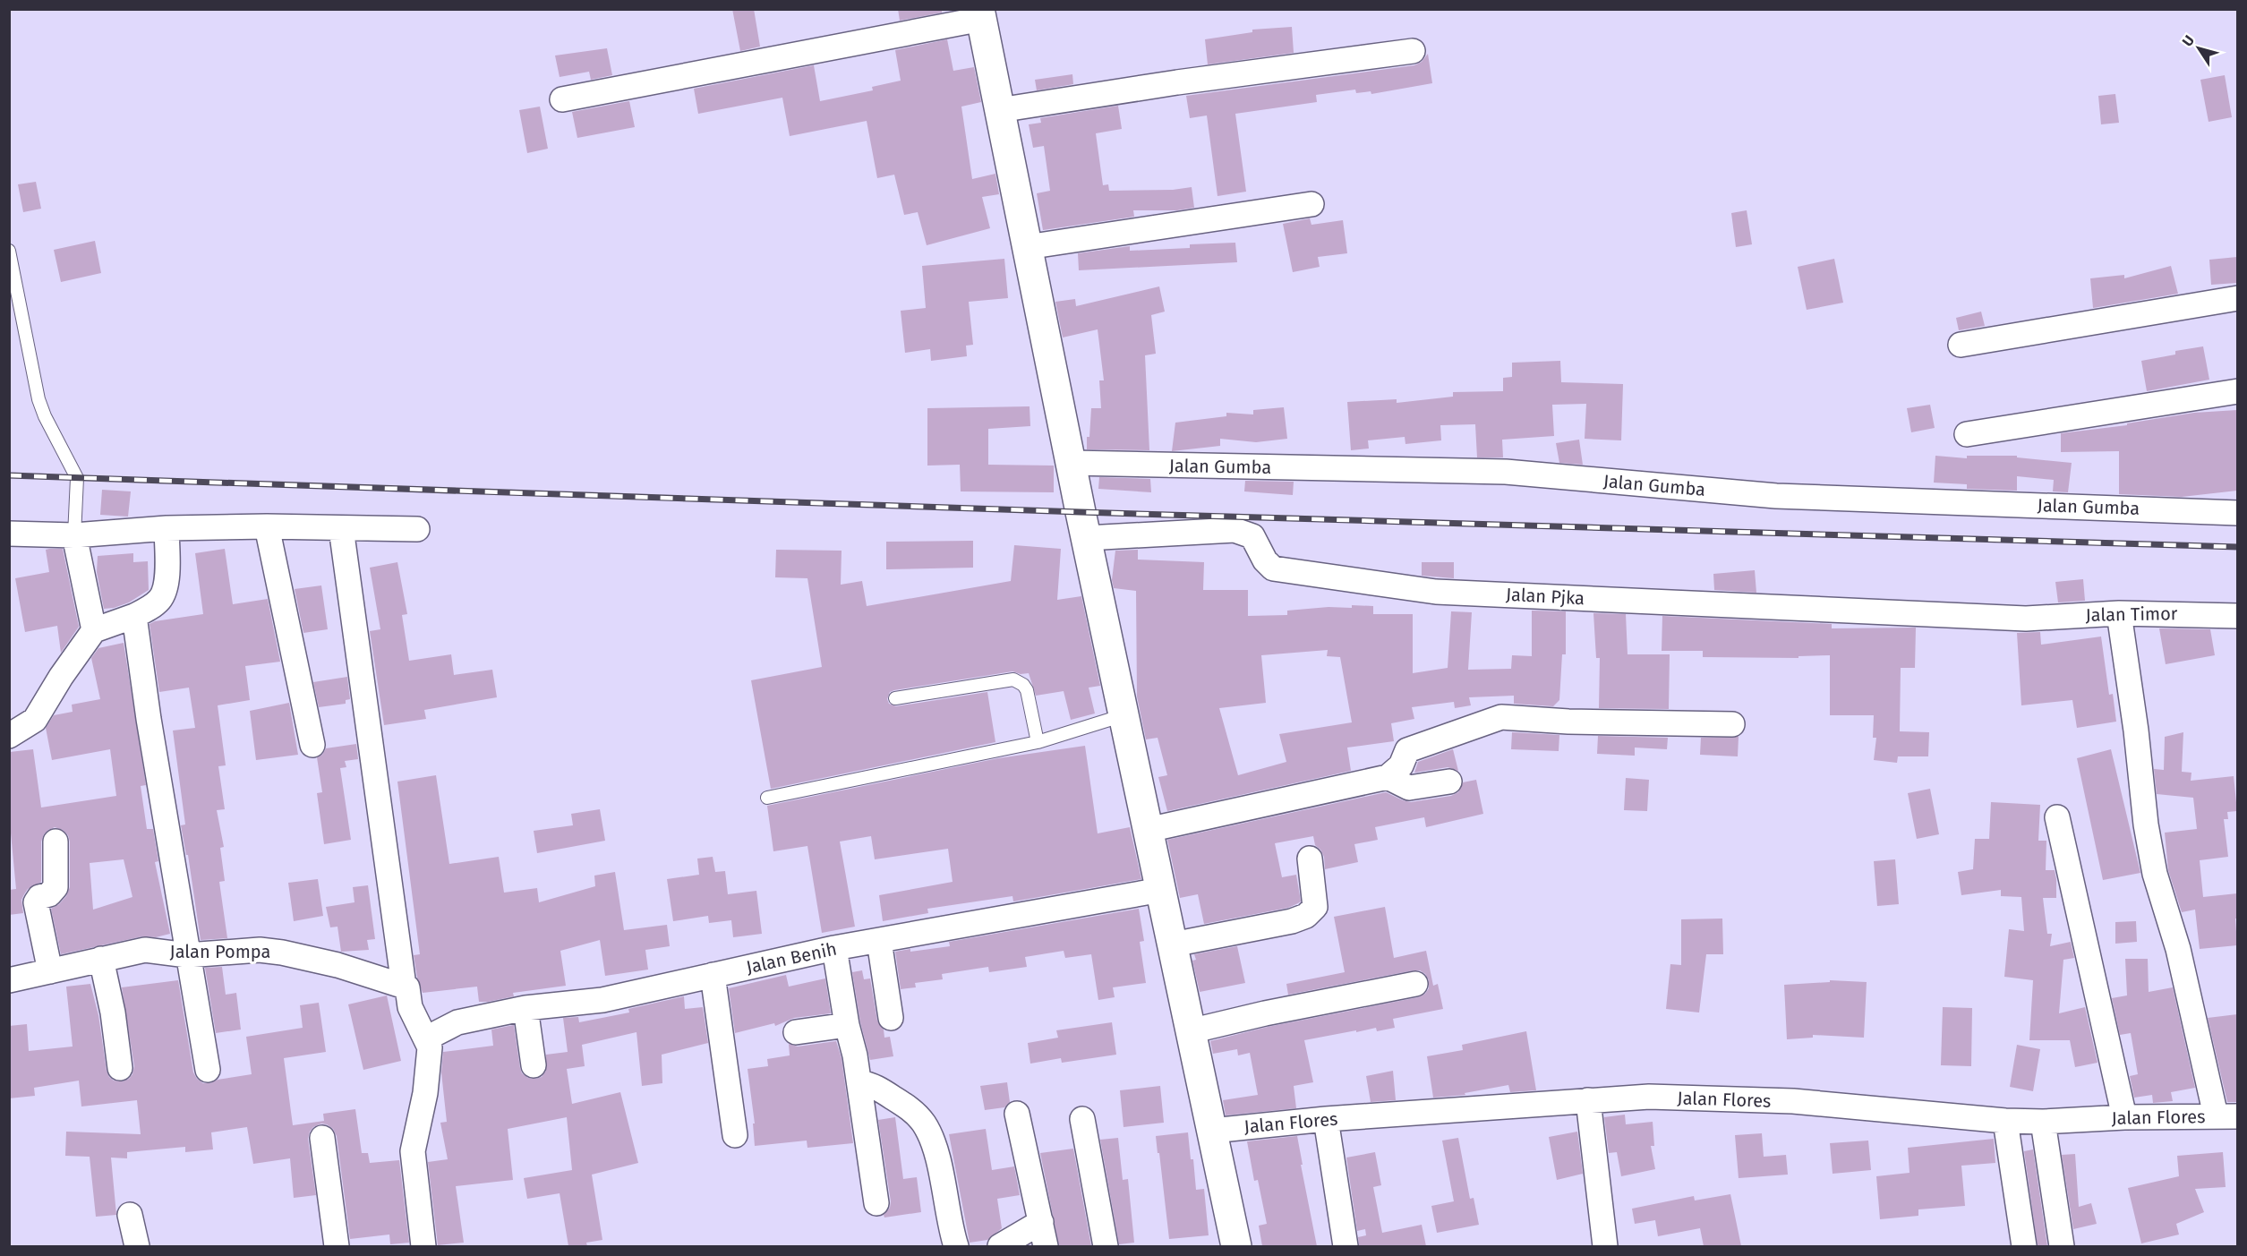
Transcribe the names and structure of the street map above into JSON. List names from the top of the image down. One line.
{"streets":{"street":["Jalan Gumba","Jalan Pjka","Jalan Timor","Jalan Pompa","Jalan Benih","Jalan Flores"]},"crossings":[["Jalan Pjka","Jalan Timor"]],"north":"top left"}
